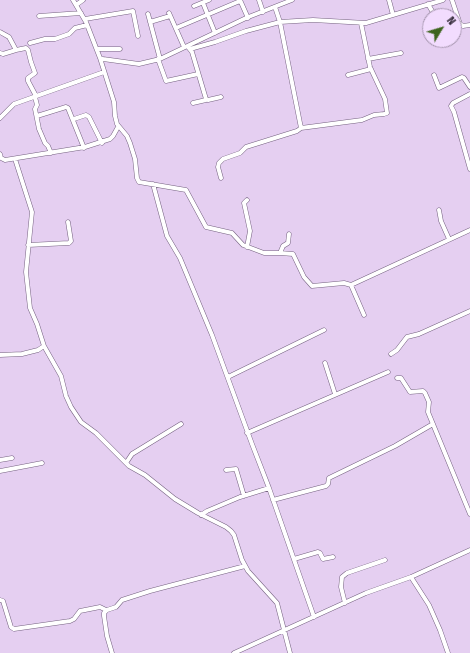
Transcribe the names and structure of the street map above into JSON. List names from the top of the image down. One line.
{"north":"top right"}
